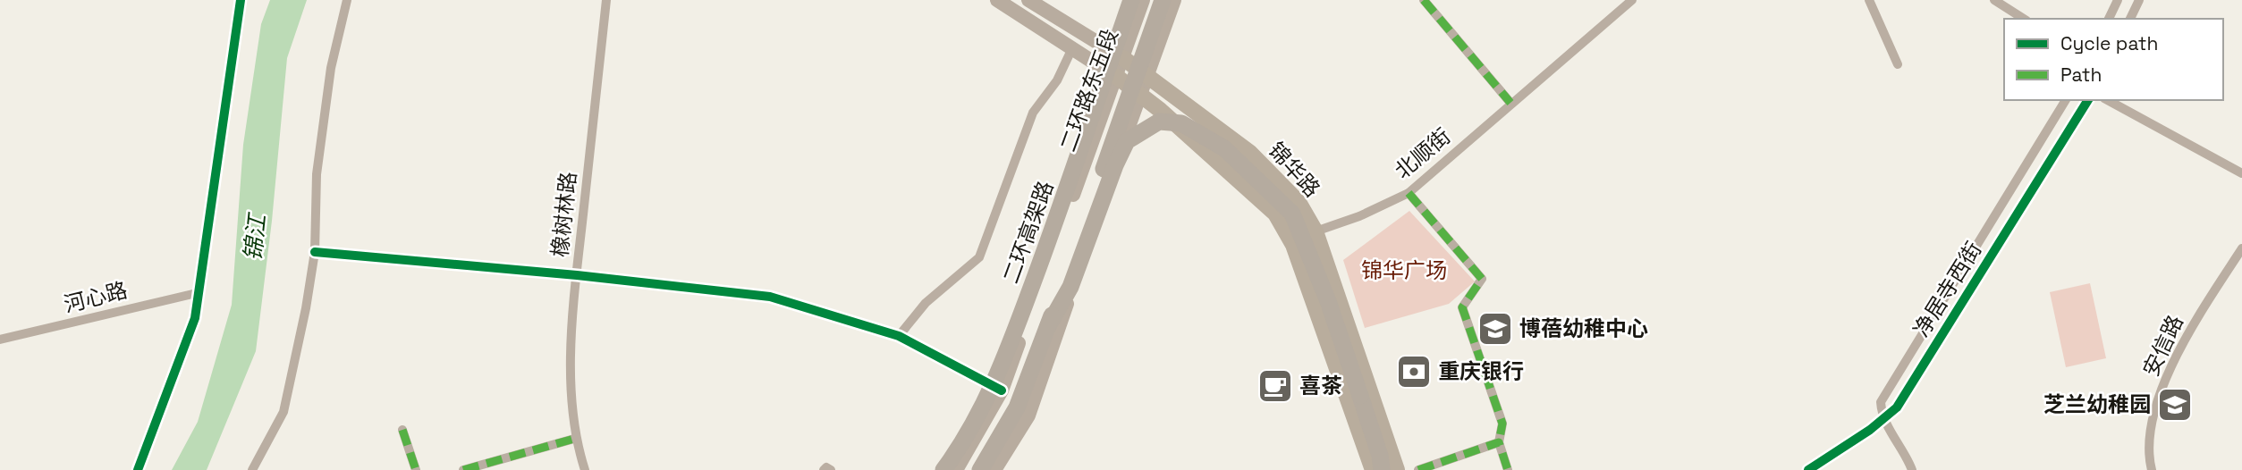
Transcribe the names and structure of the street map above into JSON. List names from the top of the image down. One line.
{"streets":{"highway":["二环高架路"],"main road":["二环路东五段","锦华路"],"street":["北顺街","橡树林路","净居寺西街","河心路","安信路"]},"crossings":[["二环路东五段","锦华路"],["北顺街","锦华路"]],"water":["锦江"],"parks":["锦华广场"],"places":{"school or university":["博蓓幼稚中心","芝兰幼稚园"],"bank":["重庆银行"],"cafe":["喜茶"]},"legend":["Cycle path","Path"]}
